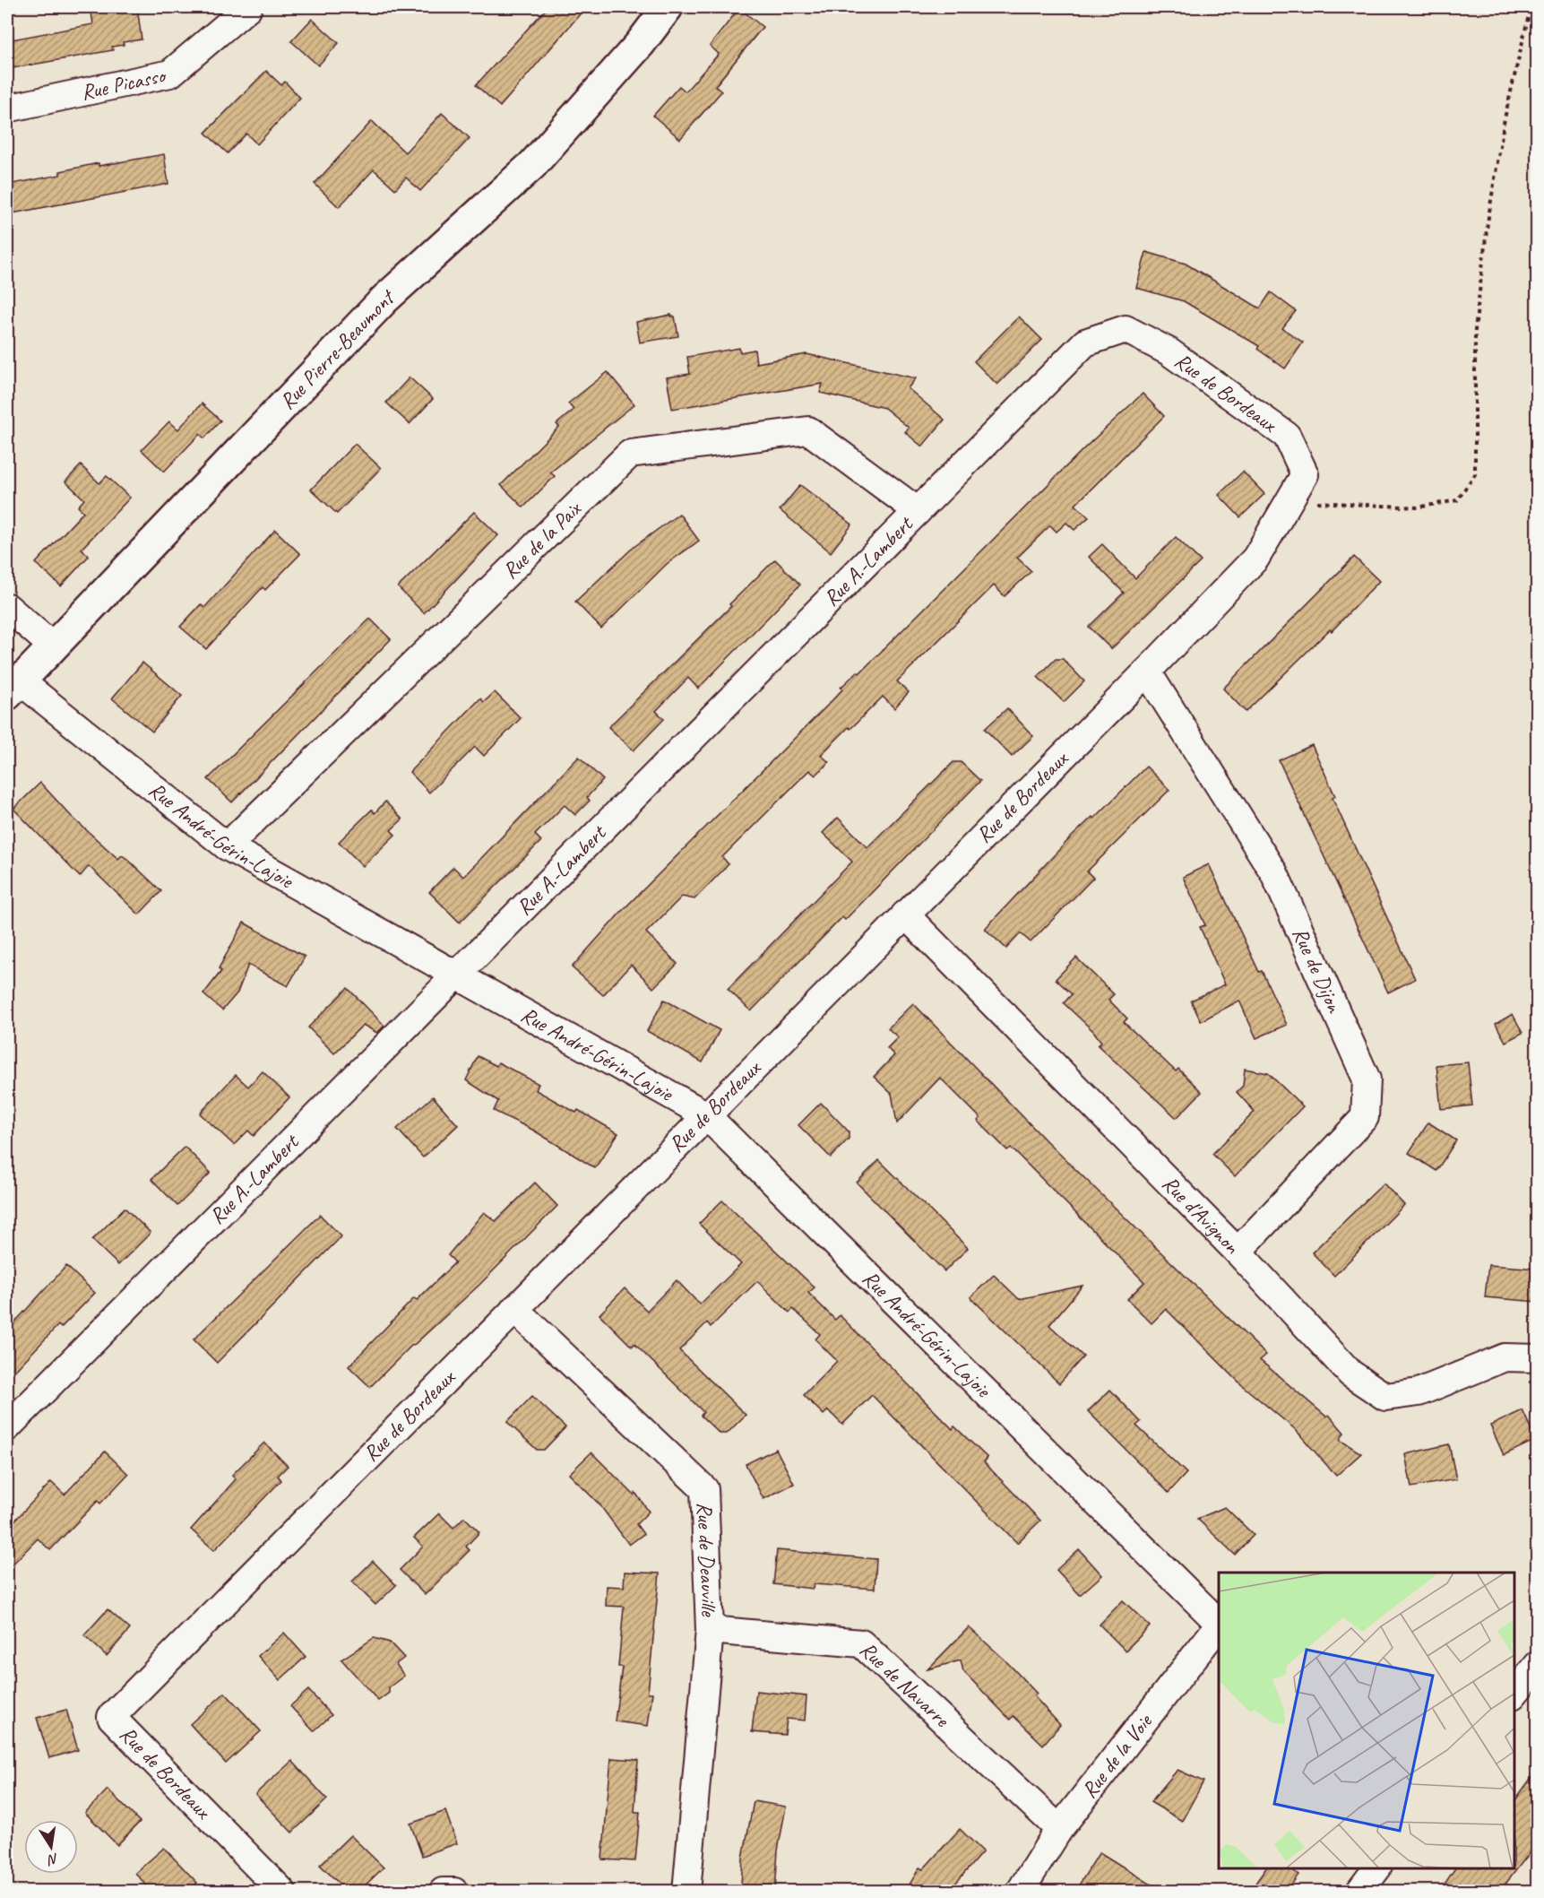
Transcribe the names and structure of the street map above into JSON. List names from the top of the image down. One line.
{"streets":{"main road":["Rue Pierre-Beaumont"],"street":["Rue Picasso","Rue de Bordeaux","Rue de la Paix","Rue A.-Lambert","Rue André-Gérin-Lajoie","Rue de Dijon","Rue d'Avignon","Rue de Deauville","Rue de Navarre","Rue de la Voie"]},"crossings":[["Rue Pierre-Beaumont","Rue André-Gérin-Lajoie"],["Rue de Bordeaux","Rue A.-Lambert"],["Rue de Bordeaux","Rue André-Gérin-Lajoie"],["Rue de Bordeaux","Rue de Dijon"],["Rue de Bordeaux","Rue d'Avignon"],["Rue de Bordeaux","Rue de Deauville"],["Rue de la Paix","Rue A.-Lambert"],["Rue de la Paix","Rue André-Gérin-Lajoie"],["Rue A.-Lambert","Rue André-Gérin-Lajoie"],["Rue de Dijon","Rue d'Avignon"],["Rue de Deauville","Rue de Navarre"],["Rue de Navarre","Rue de la Voie"]],"north":"bottom"}
